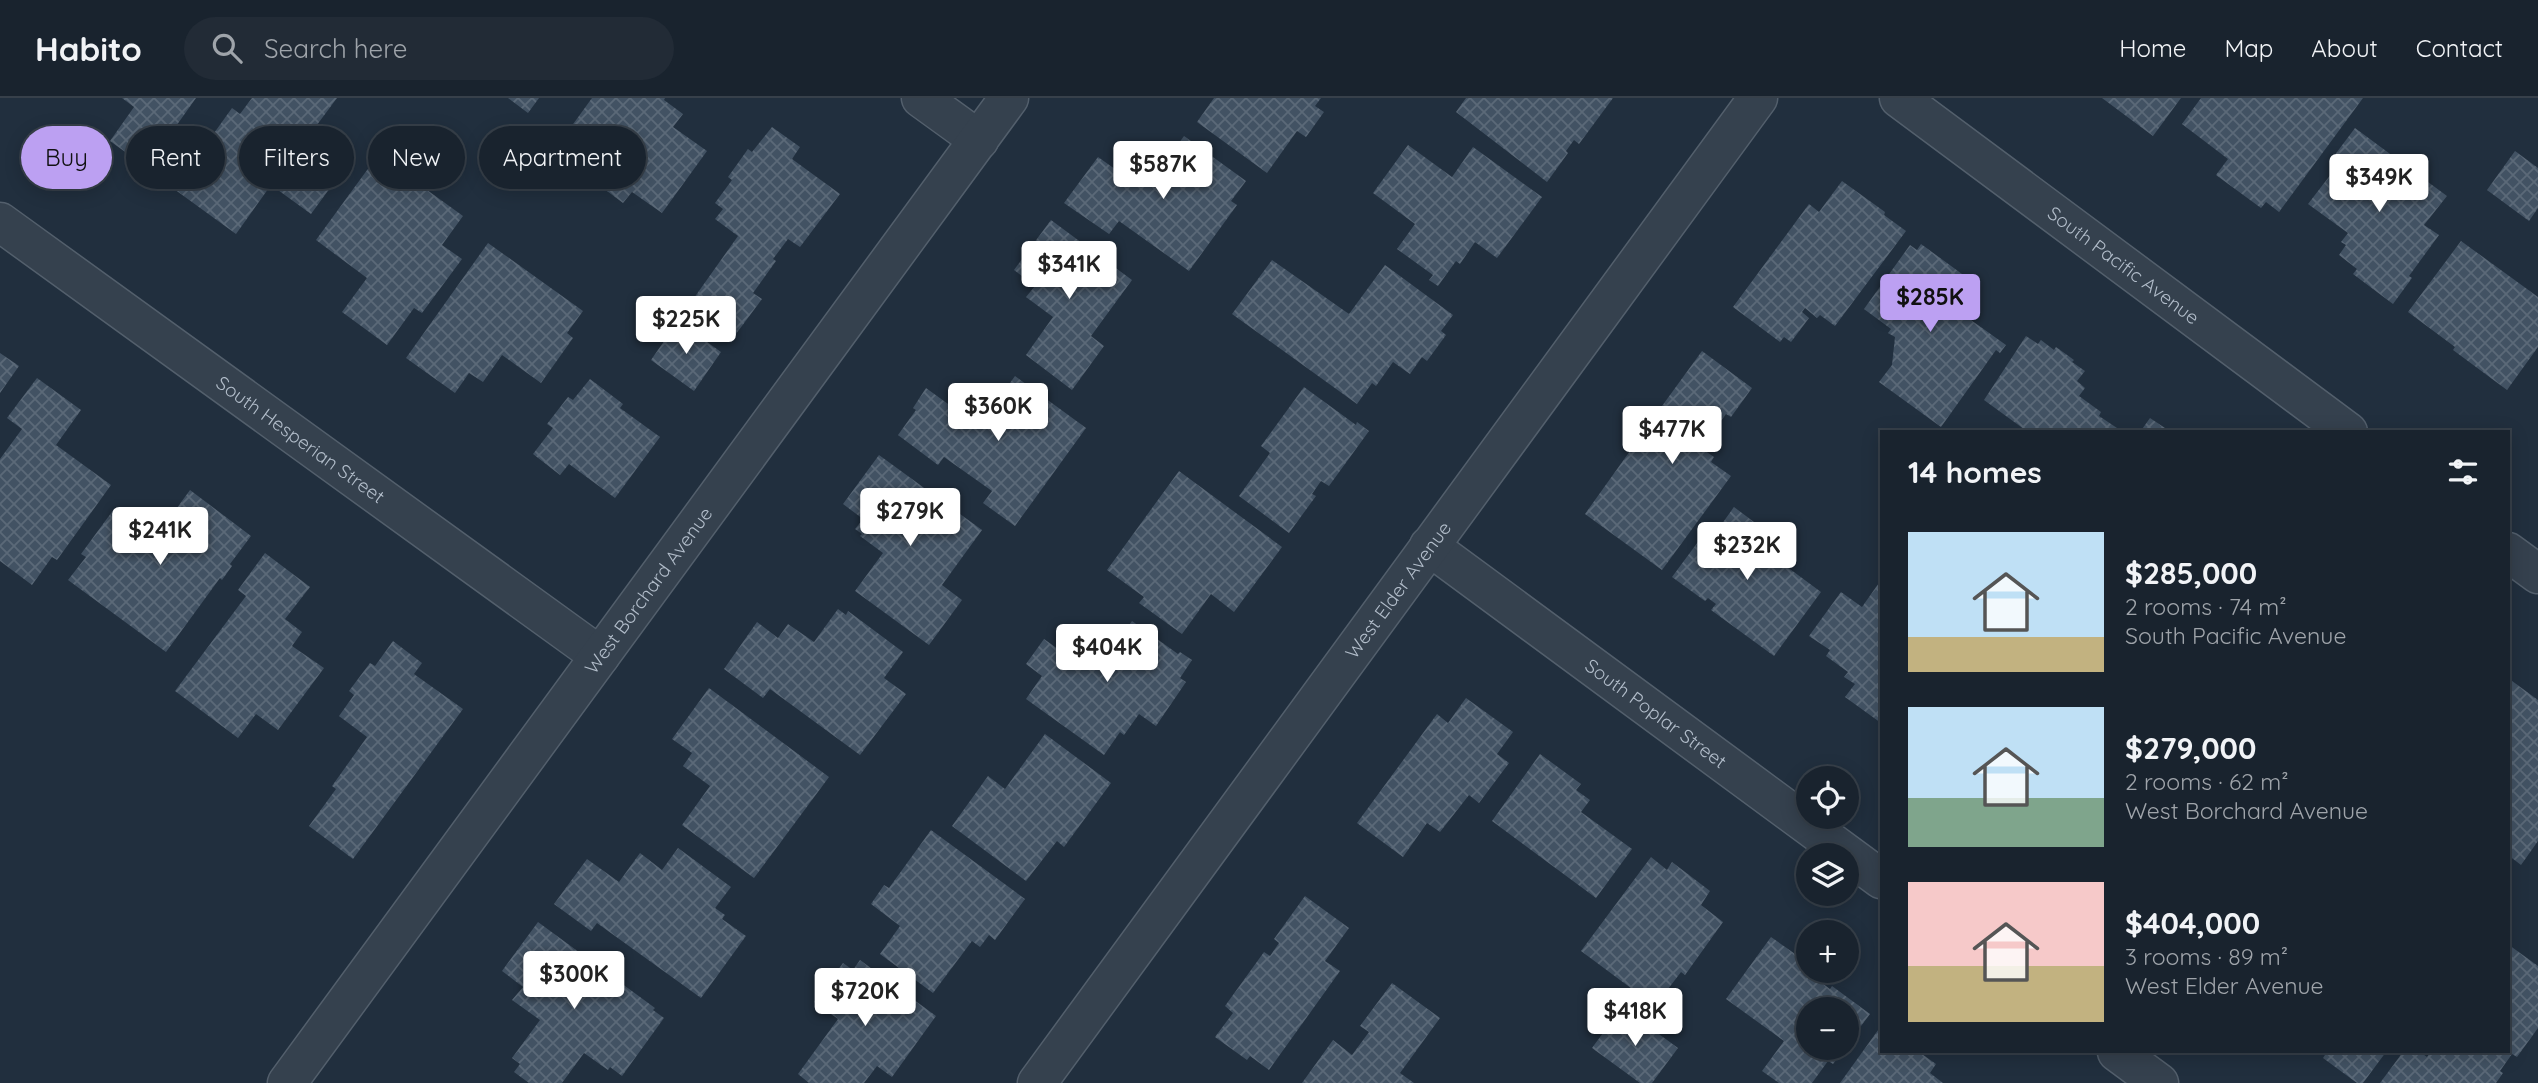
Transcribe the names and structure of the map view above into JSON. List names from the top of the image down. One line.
{"streets":{"street":["South Pacific Avenue","South Hesperian Street","West Elder Avenue","West Borchard Avenue","South Poplar Street"]},"crossings":[["South Hesperian Street","West Borchard Avenue"],["West Elder Avenue","South Poplar Street"]],"page":{"header":"Habito","search":"Search here","nav":["Home","Map","About","Contact"],"chip":["Buy","Rent","Filters","New","Apartment"],"price":["$587K","$349K","$341K","$285K","$225K","$360K","$477K","$279K","$241K","$232K","$404K","$300K","$720K","$418K"],"heading":"14 homes","list":[{"name":"$285,000","note":"2 rooms · 74 m² · South Pacific Avenue"},{"name":"$279,000","note":"2 rooms · 62 m² · West Borchard Avenue"},{"name":"$404,000","note":"3 rooms · 89 m² · West Elder Avenue"}],"map_buttons":["+","−"]}}
